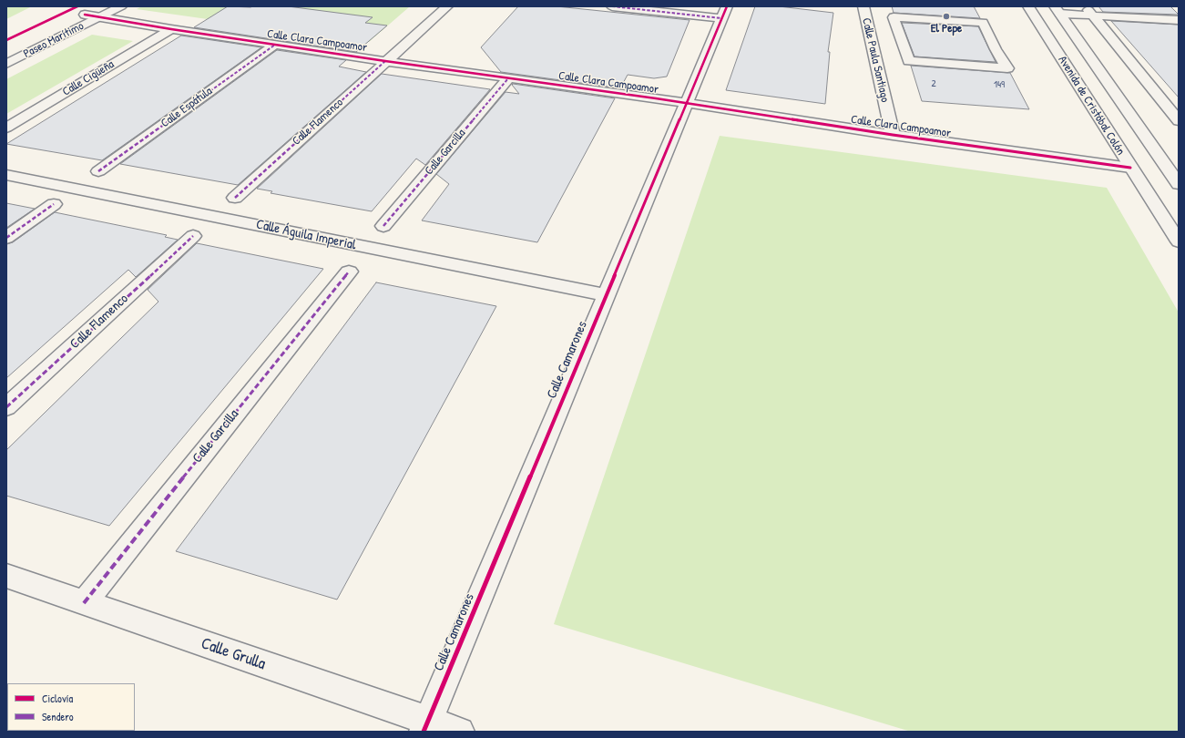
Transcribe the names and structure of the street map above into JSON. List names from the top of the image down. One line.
{"streets":{"street":["Paseo Marítimo","Calle Clara Campoamor","Calle Paula Santiago","Calle Cigüeña","Avenida de Cristóbal Colón","Calle Espátula","Calle Flamenco","Calle Garcilla","Calle Águila Imperial","Calle Camarones","Calle Grulla"]},"crossings":[["Paseo Marítimo","Calle Clara Campoamor"],["Calle Clara Campoamor","Calle Paula Santiago"],["Calle Clara Campoamor","Calle Cigüeña"],["Calle Clara Campoamor","Avenida de Cristóbal Colón"],["Calle Clara Campoamor","Calle Espátula"],["Calle Clara Campoamor","Calle Flamenco"],["Calle Clara Campoamor","Calle Garcilla"],["Calle Clara Campoamor","Calle Camarones"],["Calle Garcilla","Calle Grulla"],["Calle Águila Imperial","Calle Camarones"],["Calle Camarones","Calle Grulla"]],"places":["El Pepe"],"house_numbers":["2","149"],"legend":["Ciclovía","Sendero"]}
